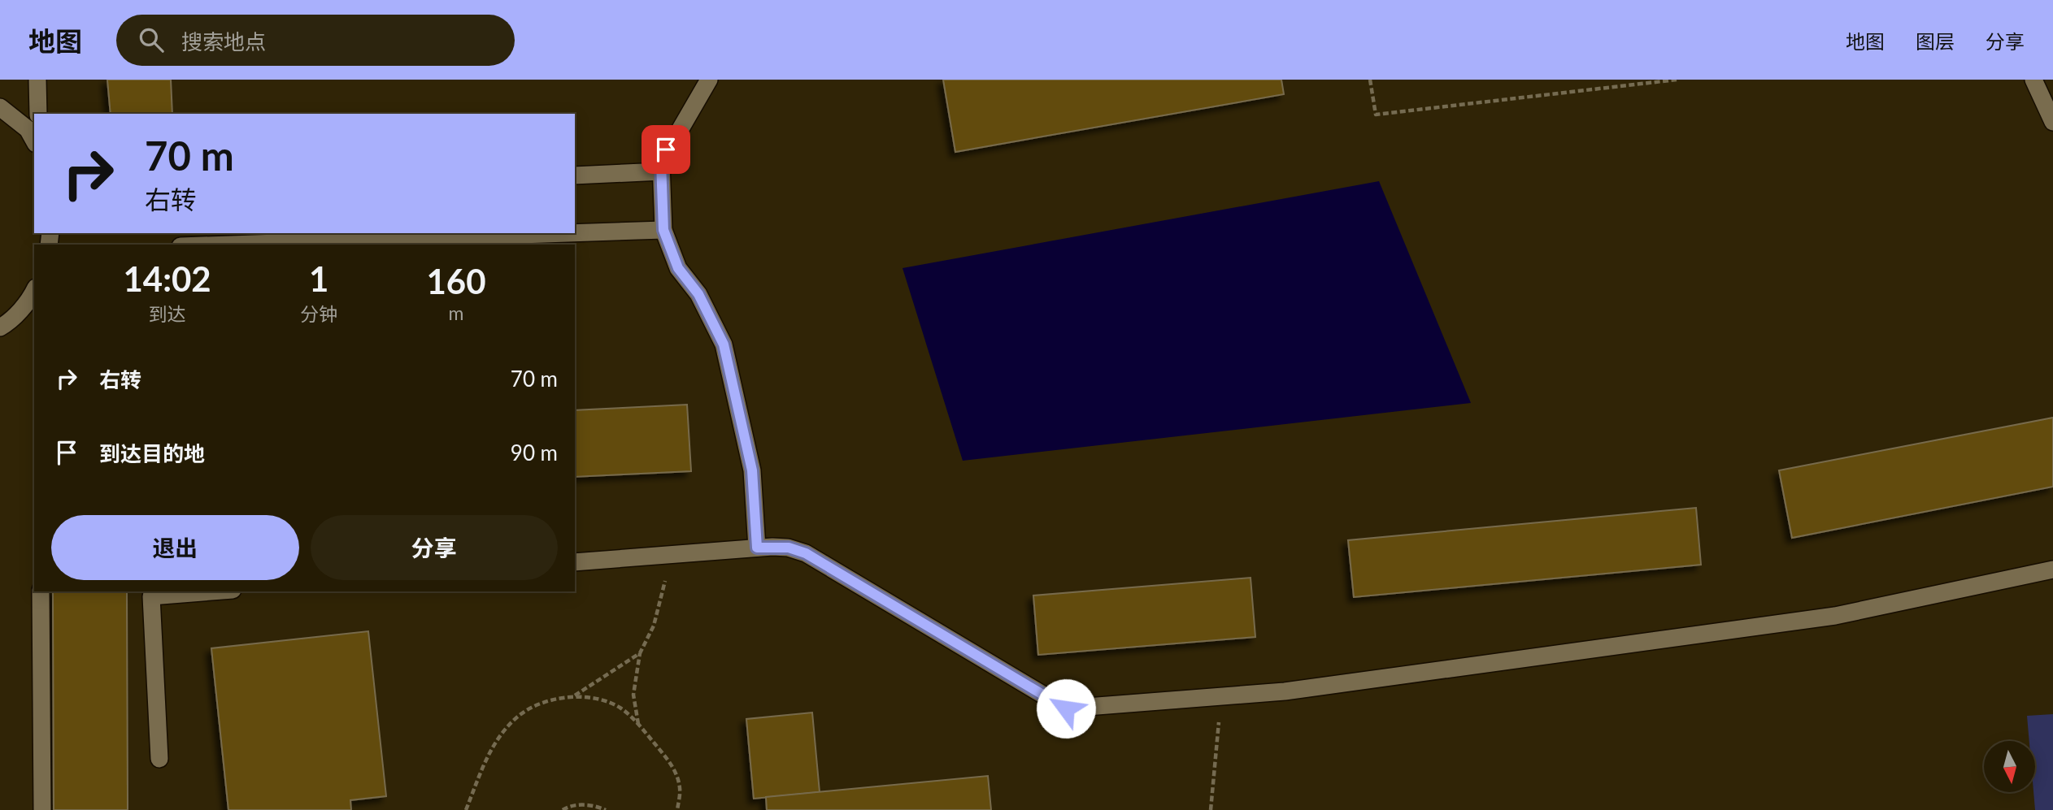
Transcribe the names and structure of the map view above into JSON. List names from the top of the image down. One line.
{"north":"bottom","page":{"header":"地图","search":"搜索地点","nav":["地图","图层","分享"],"turn":["70 m","右转"],"eta":["14:02","到达","1","分钟","160","m"],"list":[{"name":"右转","value":"70 m"},{"name":"到达目的地","value":"90 m"}],"buttons":["退出","分享"]}}
